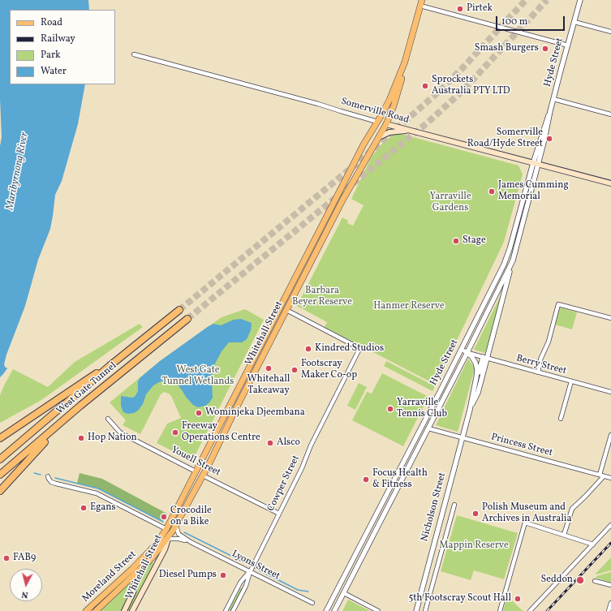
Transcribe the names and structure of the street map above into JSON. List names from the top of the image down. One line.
{"streets":{"highway":["West Gate Tunnel"],"main road":["Somerville Road","Whitehall Street","Youell Street","Moreland Street"],"street":["Hyde Street","Berry Street","Princess Street","Cowper Street","Nicholson Street","Lyons Street"]},"crossings":[["Hyde Street","Somerville Road"],["Hyde Street","Berry Street"],["Hyde Street","Princess Street"],["Hyde Street","Nicholson Street"],["Somerville Road","Whitehall Street"],["Whitehall Street","Youell Street"],["Whitehall Street","Cowper Street"],["Whitehall Street","Lyons Street"],["Whitehall Street","Moreland Street"],["Berry Street","Nicholson Street"],["Princess Street","Nicholson Street"],["Youell Street","Cowper Street"],["Cowper Street","Lyons Street"],["Lyons Street","Moreland Street"]],"water":["Maribyrnong River"],"parks":["Yarraville Gardens","Barbara Beyer Reserve","Hanmer Reserve","West Gate Tunnel Wetlands","Mappin Reserve"],"places":["Pirtek","Smash Burgers","Sprockets Australia PTY LTD","Somerville Road/Hyde Street","James Cumming Memorial","Stage","Kindred Studios","Whitehall Takeaway","Footscray Maker Co-op","Yarraville Tennis Club","Wominjeka Djeembana","Freeway Operations Centre","Hop Nation","Alsco","Focus Health & Fitness","Egans","Polish Museum and Archives in Australia","Crocodile on a Bike","FAB9","Diesel Pumps","Seddon","5th Footscray Scout Hall"],"legend":["Road","Railway","Park","Water"],"scale_bar":"100 m","north":"bottom"}
